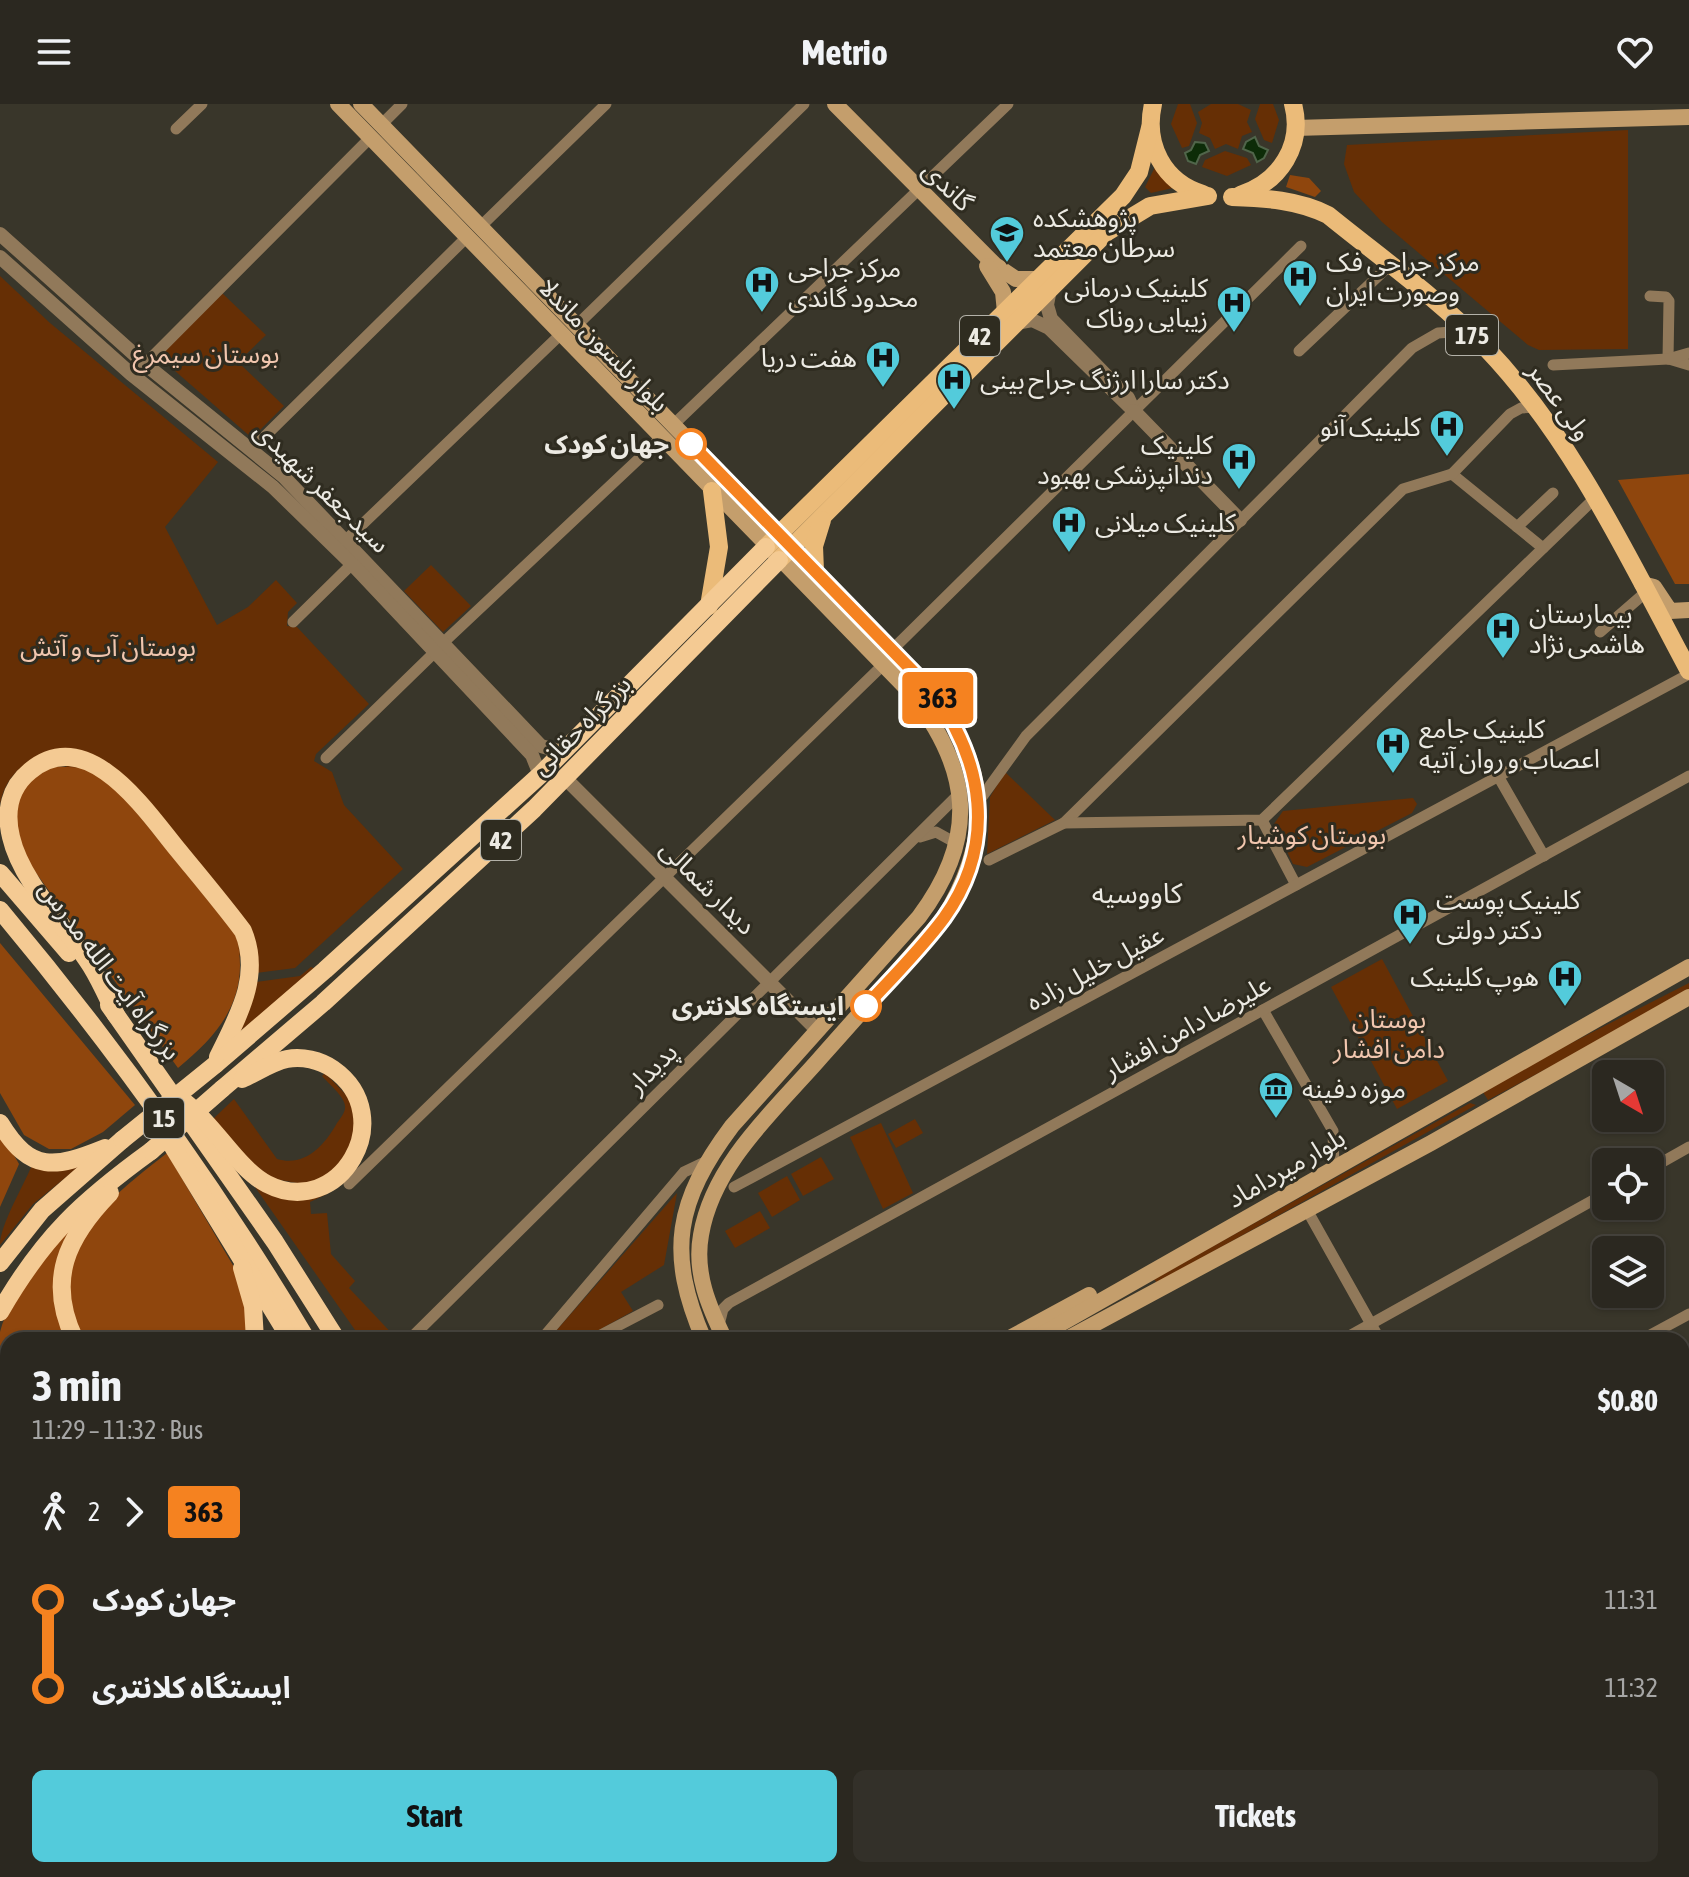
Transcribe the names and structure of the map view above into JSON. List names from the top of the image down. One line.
{"streets":{"highway":["42","بزرگراه حقانی","بزرگراه آیت الله مدرس","15"],"main road":["گاندی","175","بلوار نلسون ماندلا","ولی عصر","بلوار میرداماد"],"street":["سیدجعفر شهیدی","دیدار شمالی","عقیل خلیل زاده","علیرضا دامن افشار","پدیدار"]},"crossings":[["گاندی","بزرگراه حقانی"],["بلوار نلسون ماندلا","بزرگراه حقانی"],["بلوار نلسون ماندلا","دیدار شمالی"],["بلوار نلسون ماندلا","پدیدار"],["ولی عصر","بزرگراه حقانی"],["ولی عصر","عقیل خلیل زاده"],["سیدجعفر شهیدی","بزرگراه حقانی"],["بزرگراه حقانی","دیدار شمالی"],["دیدار شمالی","پدیدار"]],"districts":["کاووسیه"],"parks":["بوستان سیمرغ","بوستان آب و آتش","بوستان کوشیار","بوستان دامن افشار"],"places":{"school or university":["پژوهشکده سرطان معتمد"],"hospital":["مرکز جراحی فک وصورت ایران","مرکز جراحی محدود گاندی","کلینیک درمانی زیبایی روناک","هفت دریا","دکتر سارا ارژنگ جراح بینی","کلینیک آنو","کلینیک دندانپزشکی بهبود","کلینیک میلانی","بیمارستان هاشمی نژاد","کلینیک جامع اعصاب و روان آتیه","کلینیک پوست دکتر دولتى","هوپ کلینیک"],"other":["جهان کودک","ایستگاه کلانتری"],"museum":["موزه دفینه"]},"lines":["bus line 363"],"north":"bottom right","page":{"header":"Metrio","on_map":"363","heading":["3 min","11:29 – 11:32 · Bus","$0.80"],"legs":["2","363"],"list":[{"name":"جهان کودک","value":"11:31"},{"name":"ایستگاه کلانتری","value":"11:32"}],"buttons":["Start","Tickets"]}}
